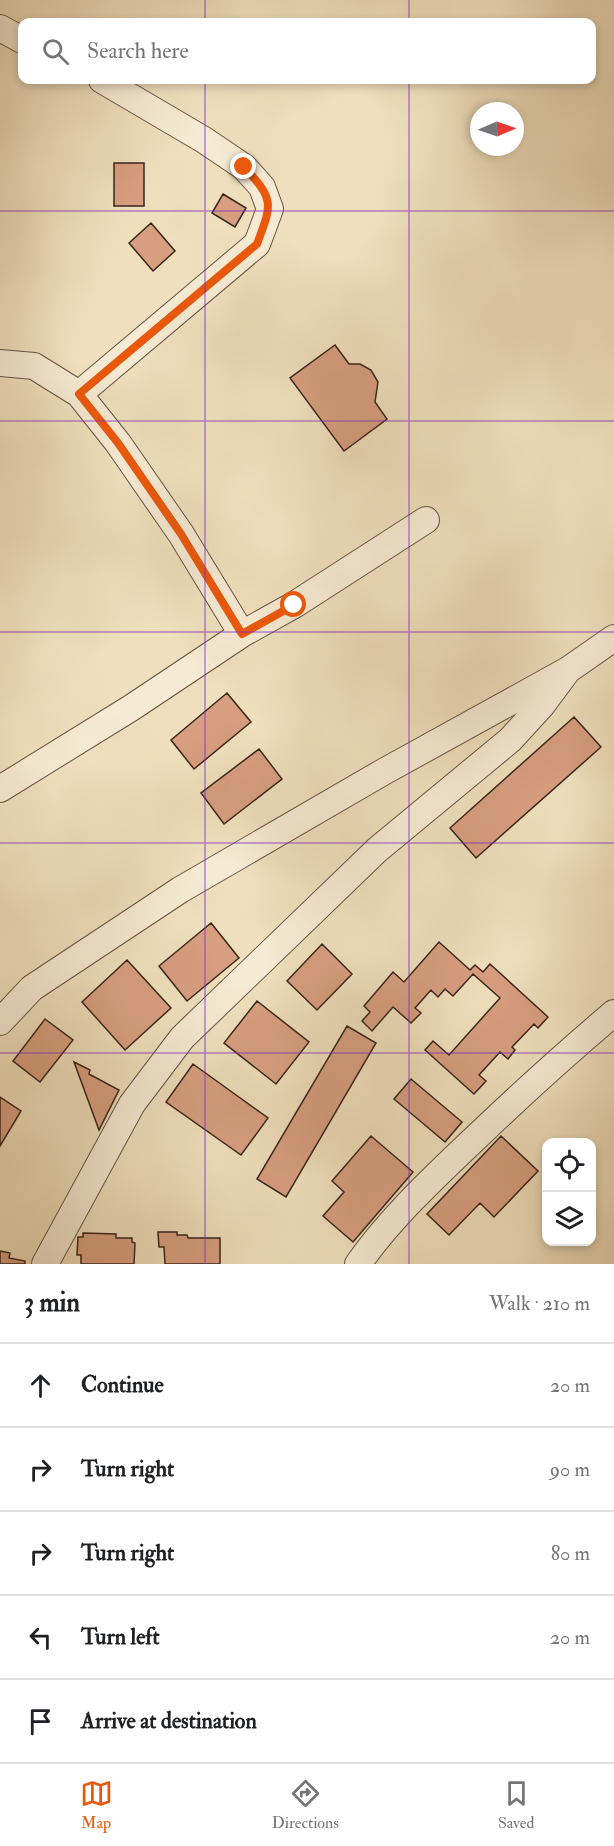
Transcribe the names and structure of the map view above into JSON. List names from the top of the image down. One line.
{"north":"right","page":{"search":"Search here","heading":["3 min","Walk · 210 m"],"list":[["Continue","20 m"],["Turn right","90 m"],["Turn right","80 m"],["Turn left","20 m"],"Arrive at destination"],"nav":["Map","Directions","Saved"]}}
